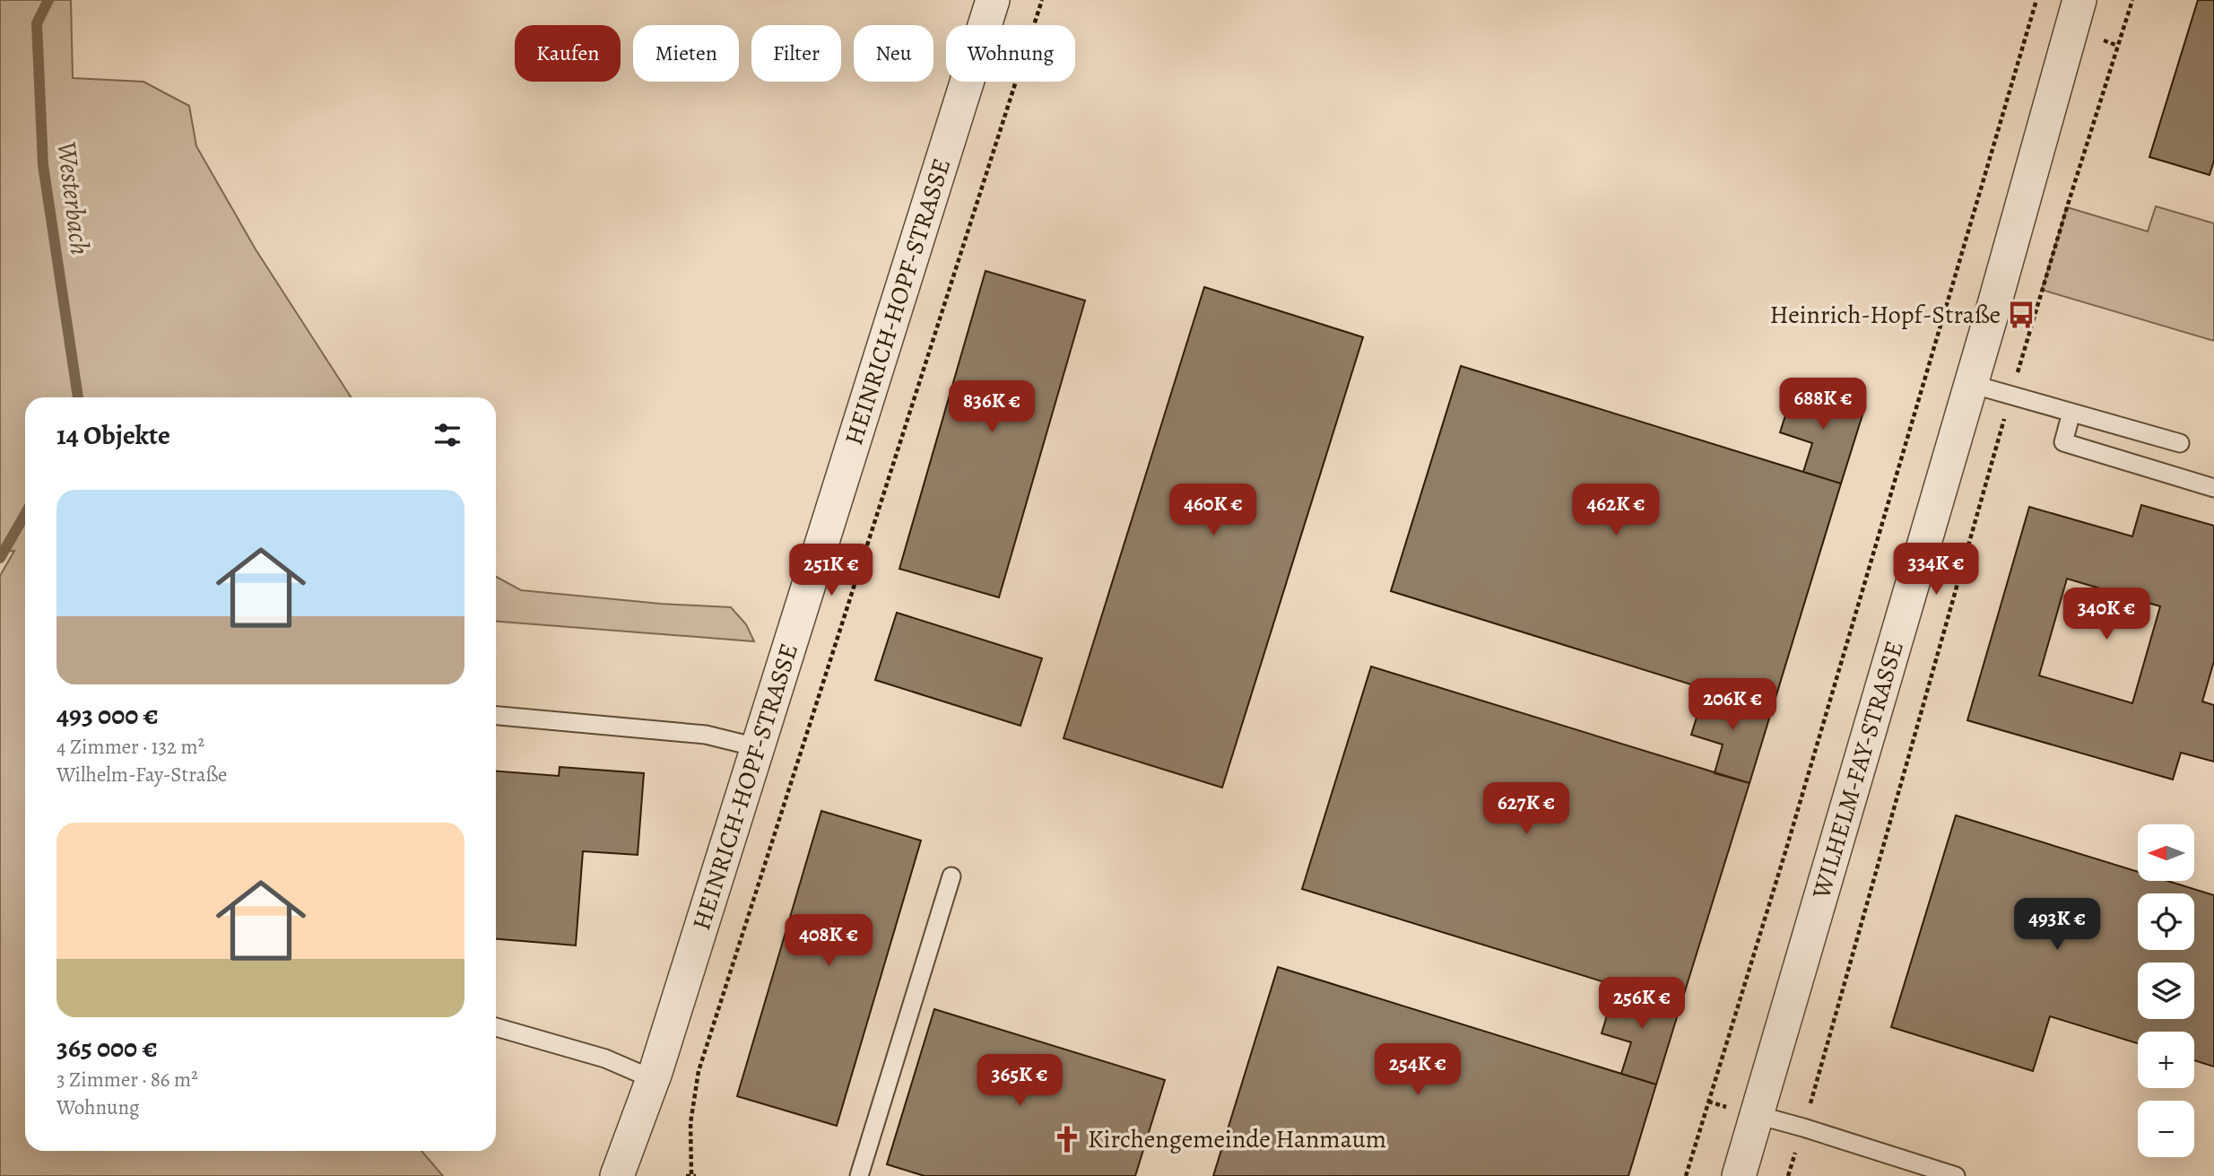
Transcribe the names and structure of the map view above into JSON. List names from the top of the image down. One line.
{"streets":{"street":["HEINRICH-HOPF-STRASSE","WILHELM-FAY-STRASSE"]},"water":["Westerbach"],"places":{"bus stop":["Heinrich-Hopf-Straße"],"church":["Kirchengemeinde Hanmaum"]},"north":"left","page":{"chip":["Kaufen","Mieten","Filter","Neu","Wohnung"],"price":["688K €","836K €","460K €","462K €","334K €","251K €","340K €","206K €","627K €","493K €","408K €","256K €","254K €","365K €"],"heading":"14 Objekte","list":[{"name":"493 000 €","note":"4 Zimmer · 132 m² · Wilhelm-Fay-Straße"},{"name":"365 000 €","note":"3 Zimmer · 86 m² · Wohnung"}],"map_buttons":["+","−"]}}
